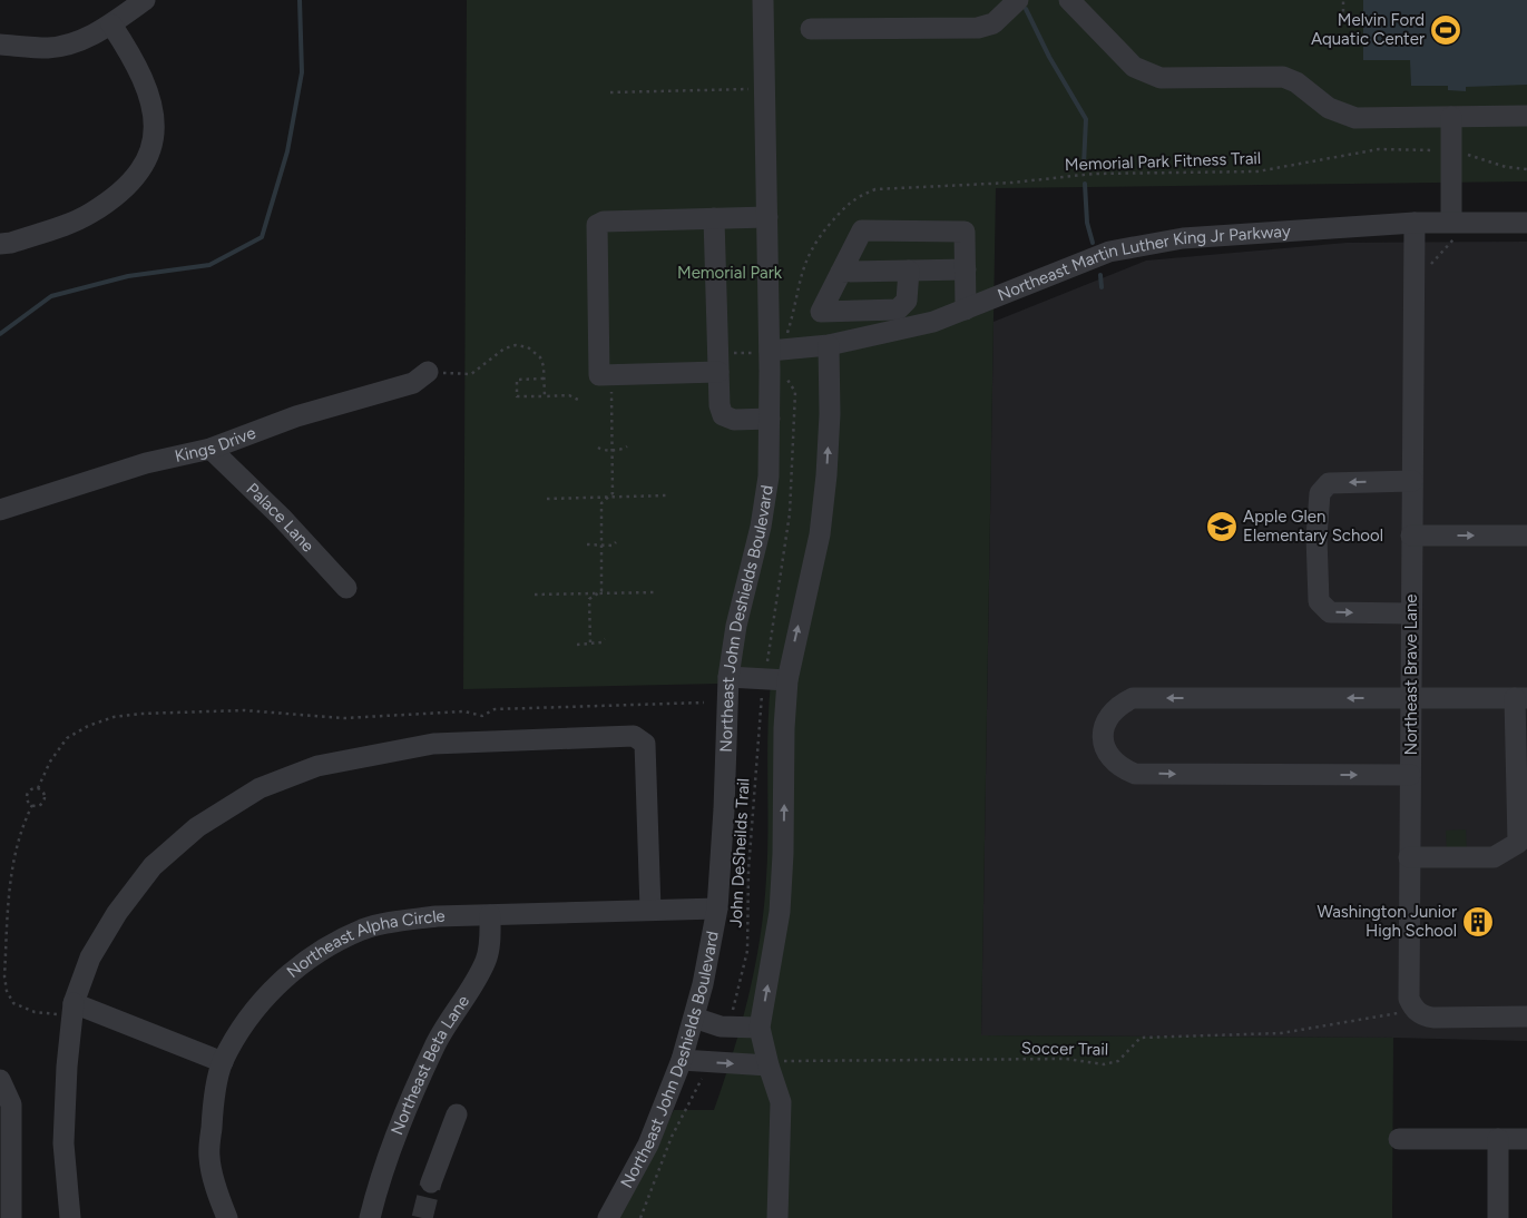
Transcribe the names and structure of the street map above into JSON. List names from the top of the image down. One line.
{"streets":{"street":["Northeast Martin Luther King Jr Parkway","Kings Drive","Palace Lane","Northeast John Deshields Boulevard","Northeast Brave Lane","Northeast Alpha Circle","Northeast Beta Lane"],"path":["Memorial Park Fitness Trail","John DeSheilds Trail","Soccer Trail"]},"crossings":[["Northeast Martin Luther King Jr Parkway","Northeast John Deshields Boulevard"],["Northeast Martin Luther King Jr Parkway","Northeast Brave Lane"],["Kings Drive","Palace Lane"],["Northeast John Deshields Boulevard","Northeast Alpha Circle"],["Northeast Brave Lane","Soccer Trail"],["Northeast Alpha Circle","Northeast Beta Lane"]],"parks":["Memorial Park"],"places":{"sports":["Melvin Ford Aquatic Center"],"school or university":["Apple Glen Elementary School"],"building":["Washington Junior High School"]}}
